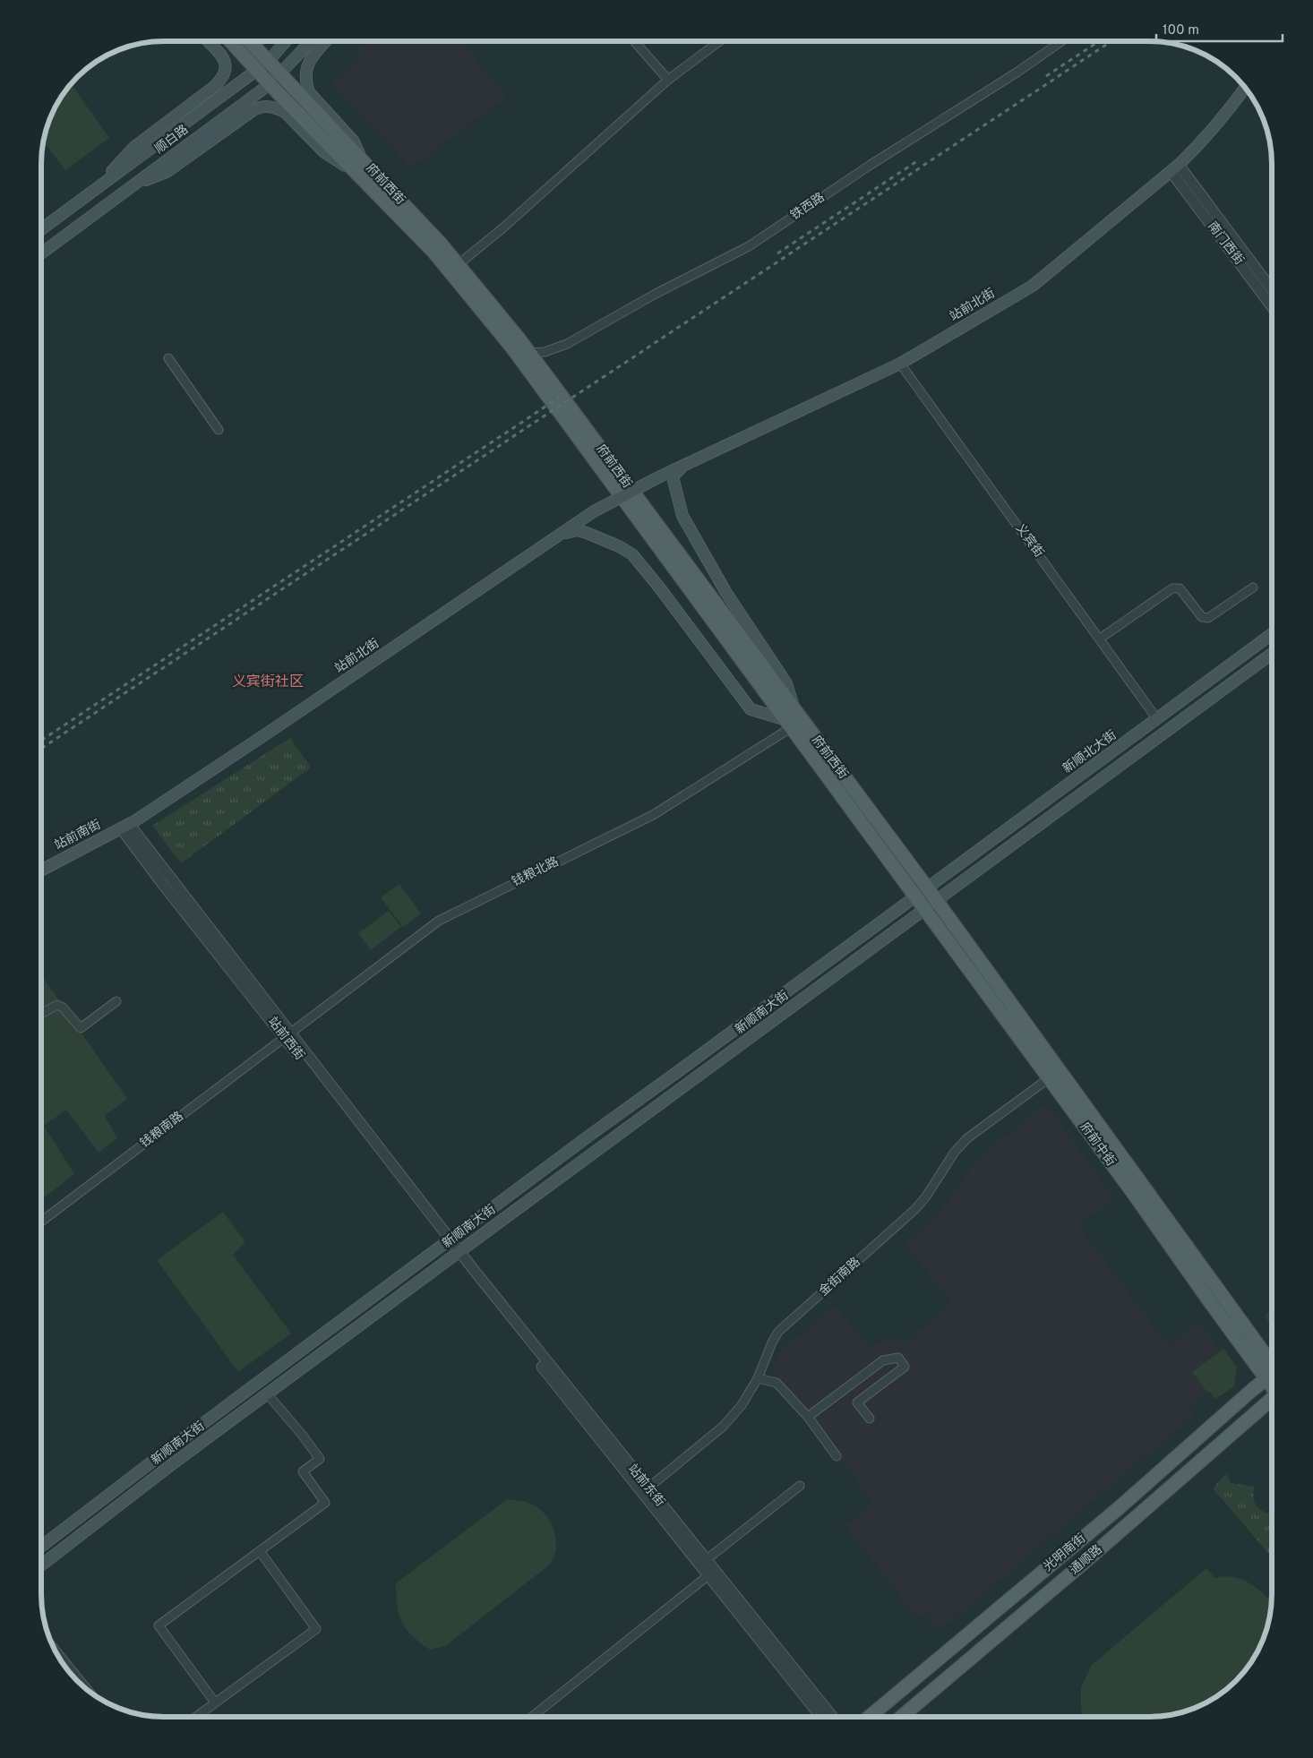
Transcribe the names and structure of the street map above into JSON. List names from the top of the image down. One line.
{"streets":{"main road":["顺白路","府前西街","站前北街","新顺北大街","站前南街","新顺南大街","府前中街","光明南街","通顺路"],"street":["铁西路","南门西街","义宾街","钱粮北路","站前西街","钱粮南路","金街南路","站前东街"]},"crossings":[["顺白路","府前西街"],["府前西街","铁西路"],["府前西街","新顺北大街"],["府前西街","钱粮北路"],["府前西街","新顺南大街"],["府前西街","府前中街"],["南门西街","站前北街"],["站前北街","义宾街"],["站前北街","站前南街"],["站前北街","站前西街"],["义宾街","新顺北大街"],["新顺北大街","新顺南大街"],["新顺北大街","府前中街"],["站前南街","站前西街"],["钱粮北路","站前西街"],["钱粮北路","钱粮南路"],["新顺南大街","站前西街"],["新顺南大街","府前中街"],["新顺南大街","站前东街"],["站前西街","钱粮南路"],["站前西街","站前东街"],["府前中街","金街南路"],["金街南路","站前东街"]],"districts":["义宾街社区"],"scale_bar":"100 m"}
